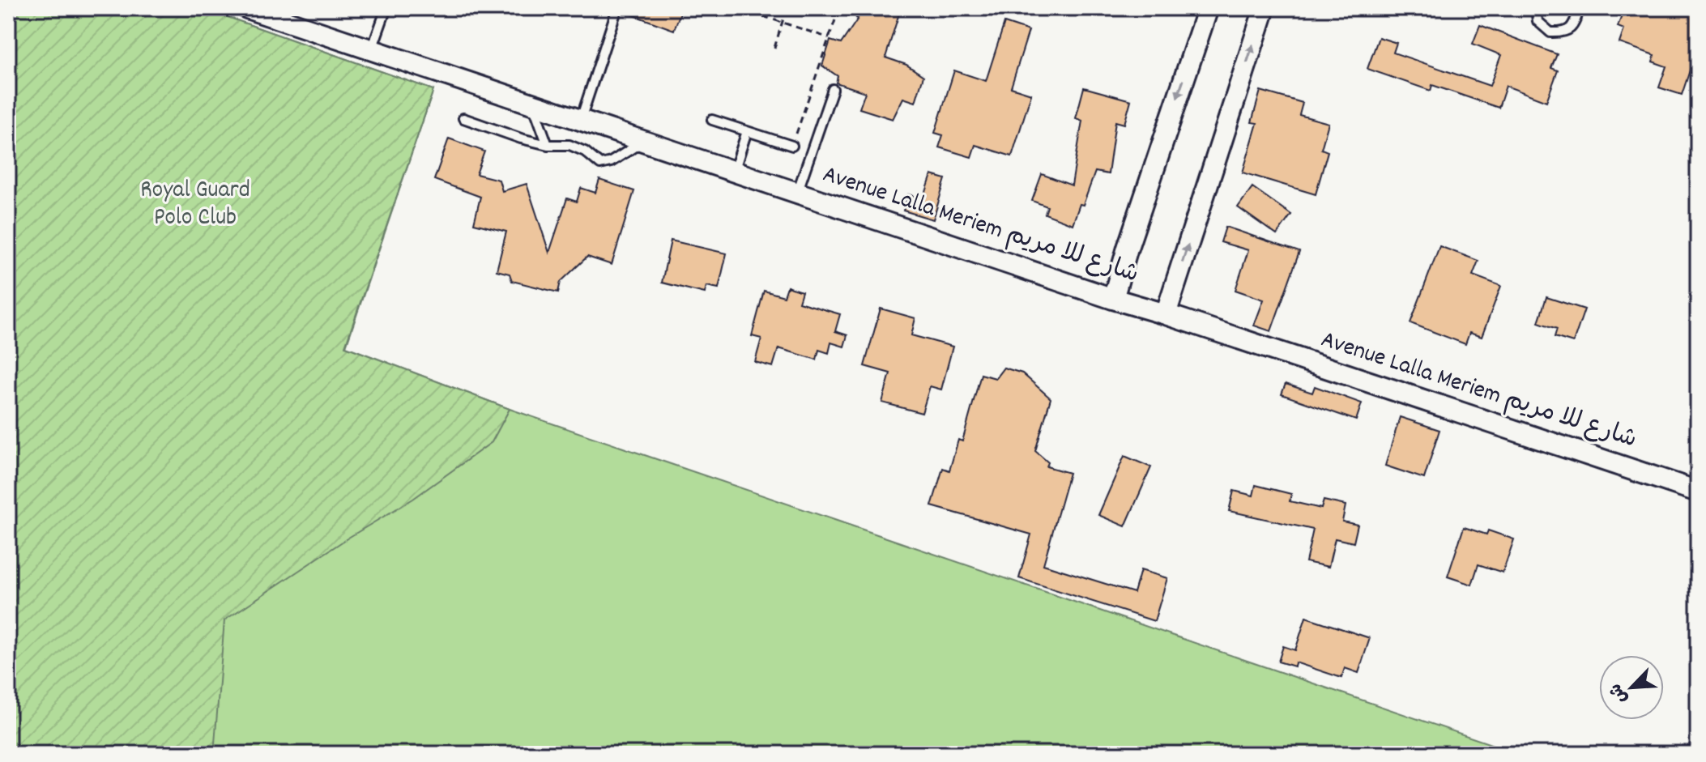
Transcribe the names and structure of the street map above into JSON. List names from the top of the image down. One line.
{"streets":{"street":["Avenue Lalla Meriem شارع للا مريم"]},"parks":["Royal Guard Polo Club"],"north":"bottom left"}
